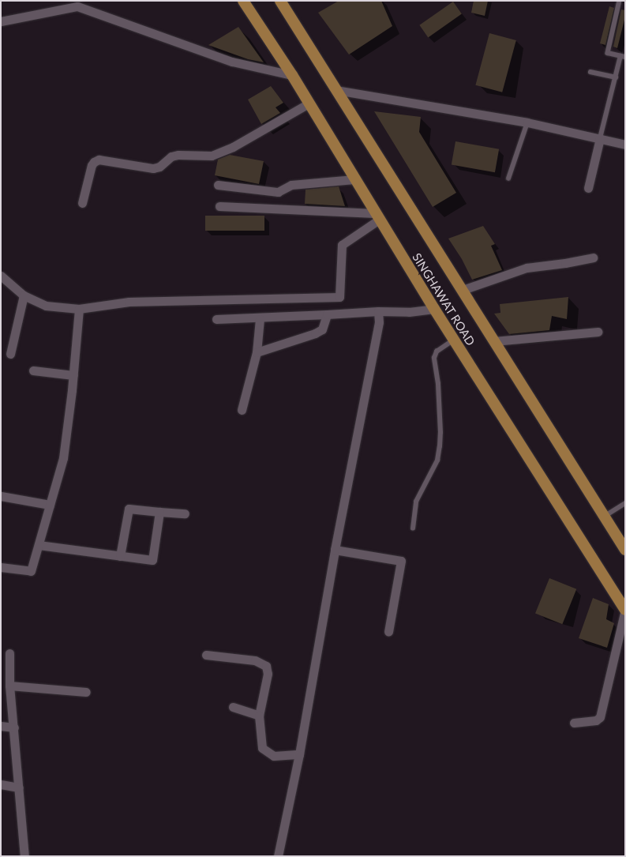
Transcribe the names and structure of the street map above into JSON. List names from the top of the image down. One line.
{"streets":{"main road":["SINGHAWAT ROAD"]}}
